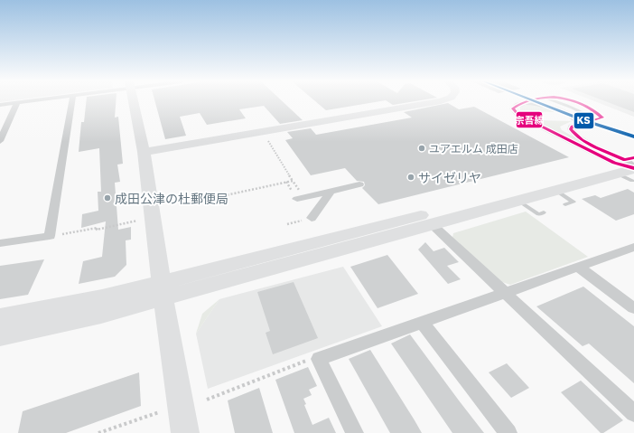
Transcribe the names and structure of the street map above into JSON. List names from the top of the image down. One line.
{"places":["ユアエルム 成田店","サイゼリヤ","成田公津の杜郵便局"],"lines":["transit line KS","transit line 宗吾線"]}
